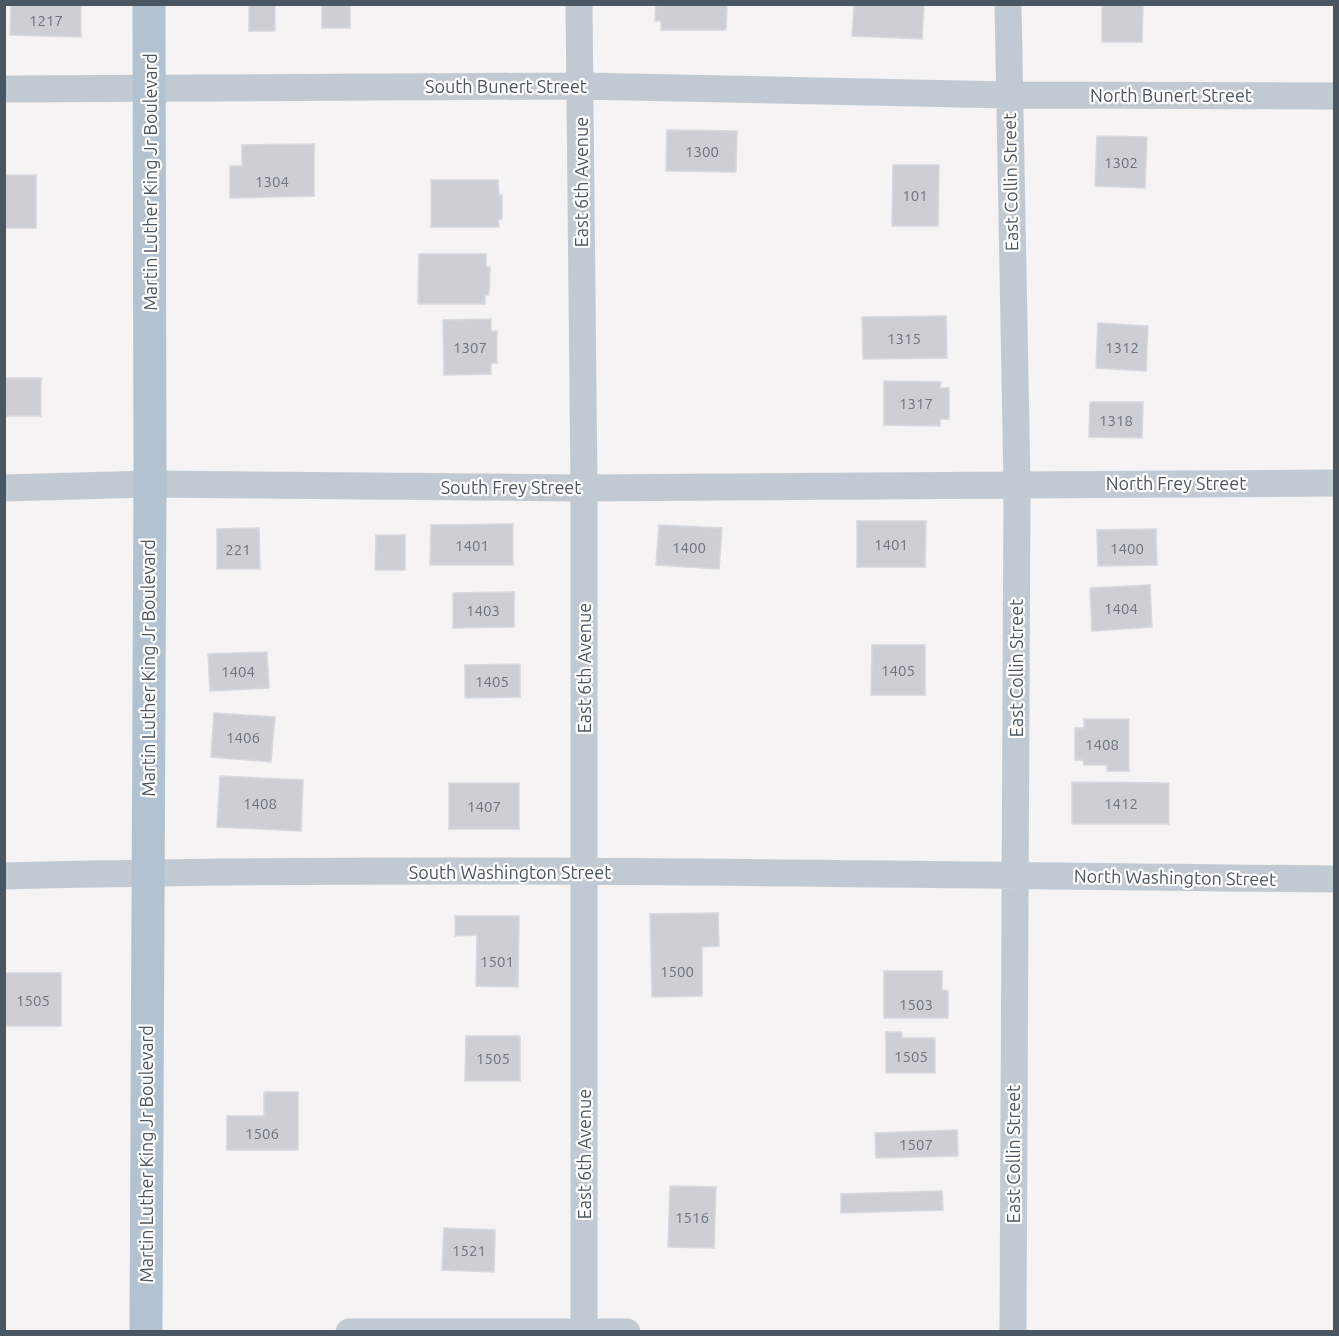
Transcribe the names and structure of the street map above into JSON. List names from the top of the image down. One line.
{"streets":{"main road":["Martin Luther King Jr Boulevard"],"street":["South Bunert Street","North Bunert Street","East 6th Avenue","East Collin Street","North Frey Street","South Frey Street","South Washington Street","North Washington Street"]},"crossings":[["South Bunert Street","North Bunert Street"],["South Bunert Street","Martin Luther King Jr Boulevard"],["South Bunert Street","East 6th Avenue"],["South Bunert Street","East Collin Street"],["North Bunert Street","East Collin Street"],["Martin Luther King Jr Boulevard","South Frey Street"],["Martin Luther King Jr Boulevard","South Washington Street"],["East 6th Avenue","South Frey Street"],["East 6th Avenue","South Washington Street"],["East Collin Street","North Frey Street"],["East Collin Street","South Frey Street"],["East Collin Street","South Washington Street"],["East Collin Street","North Washington Street"],["North Frey Street","South Frey Street"],["South Washington Street","North Washington Street"]],"house_numbers":["1217","1300","1302","1304","101","1315","1307","1312","1317","1318","1401","1401","1400","1400","221","1404","1403","1405","1404","1405","1406","1408","1408","1412","1407","1501","1500","1505","1503","1505","1505","1506","1507","1516","1521"]}
